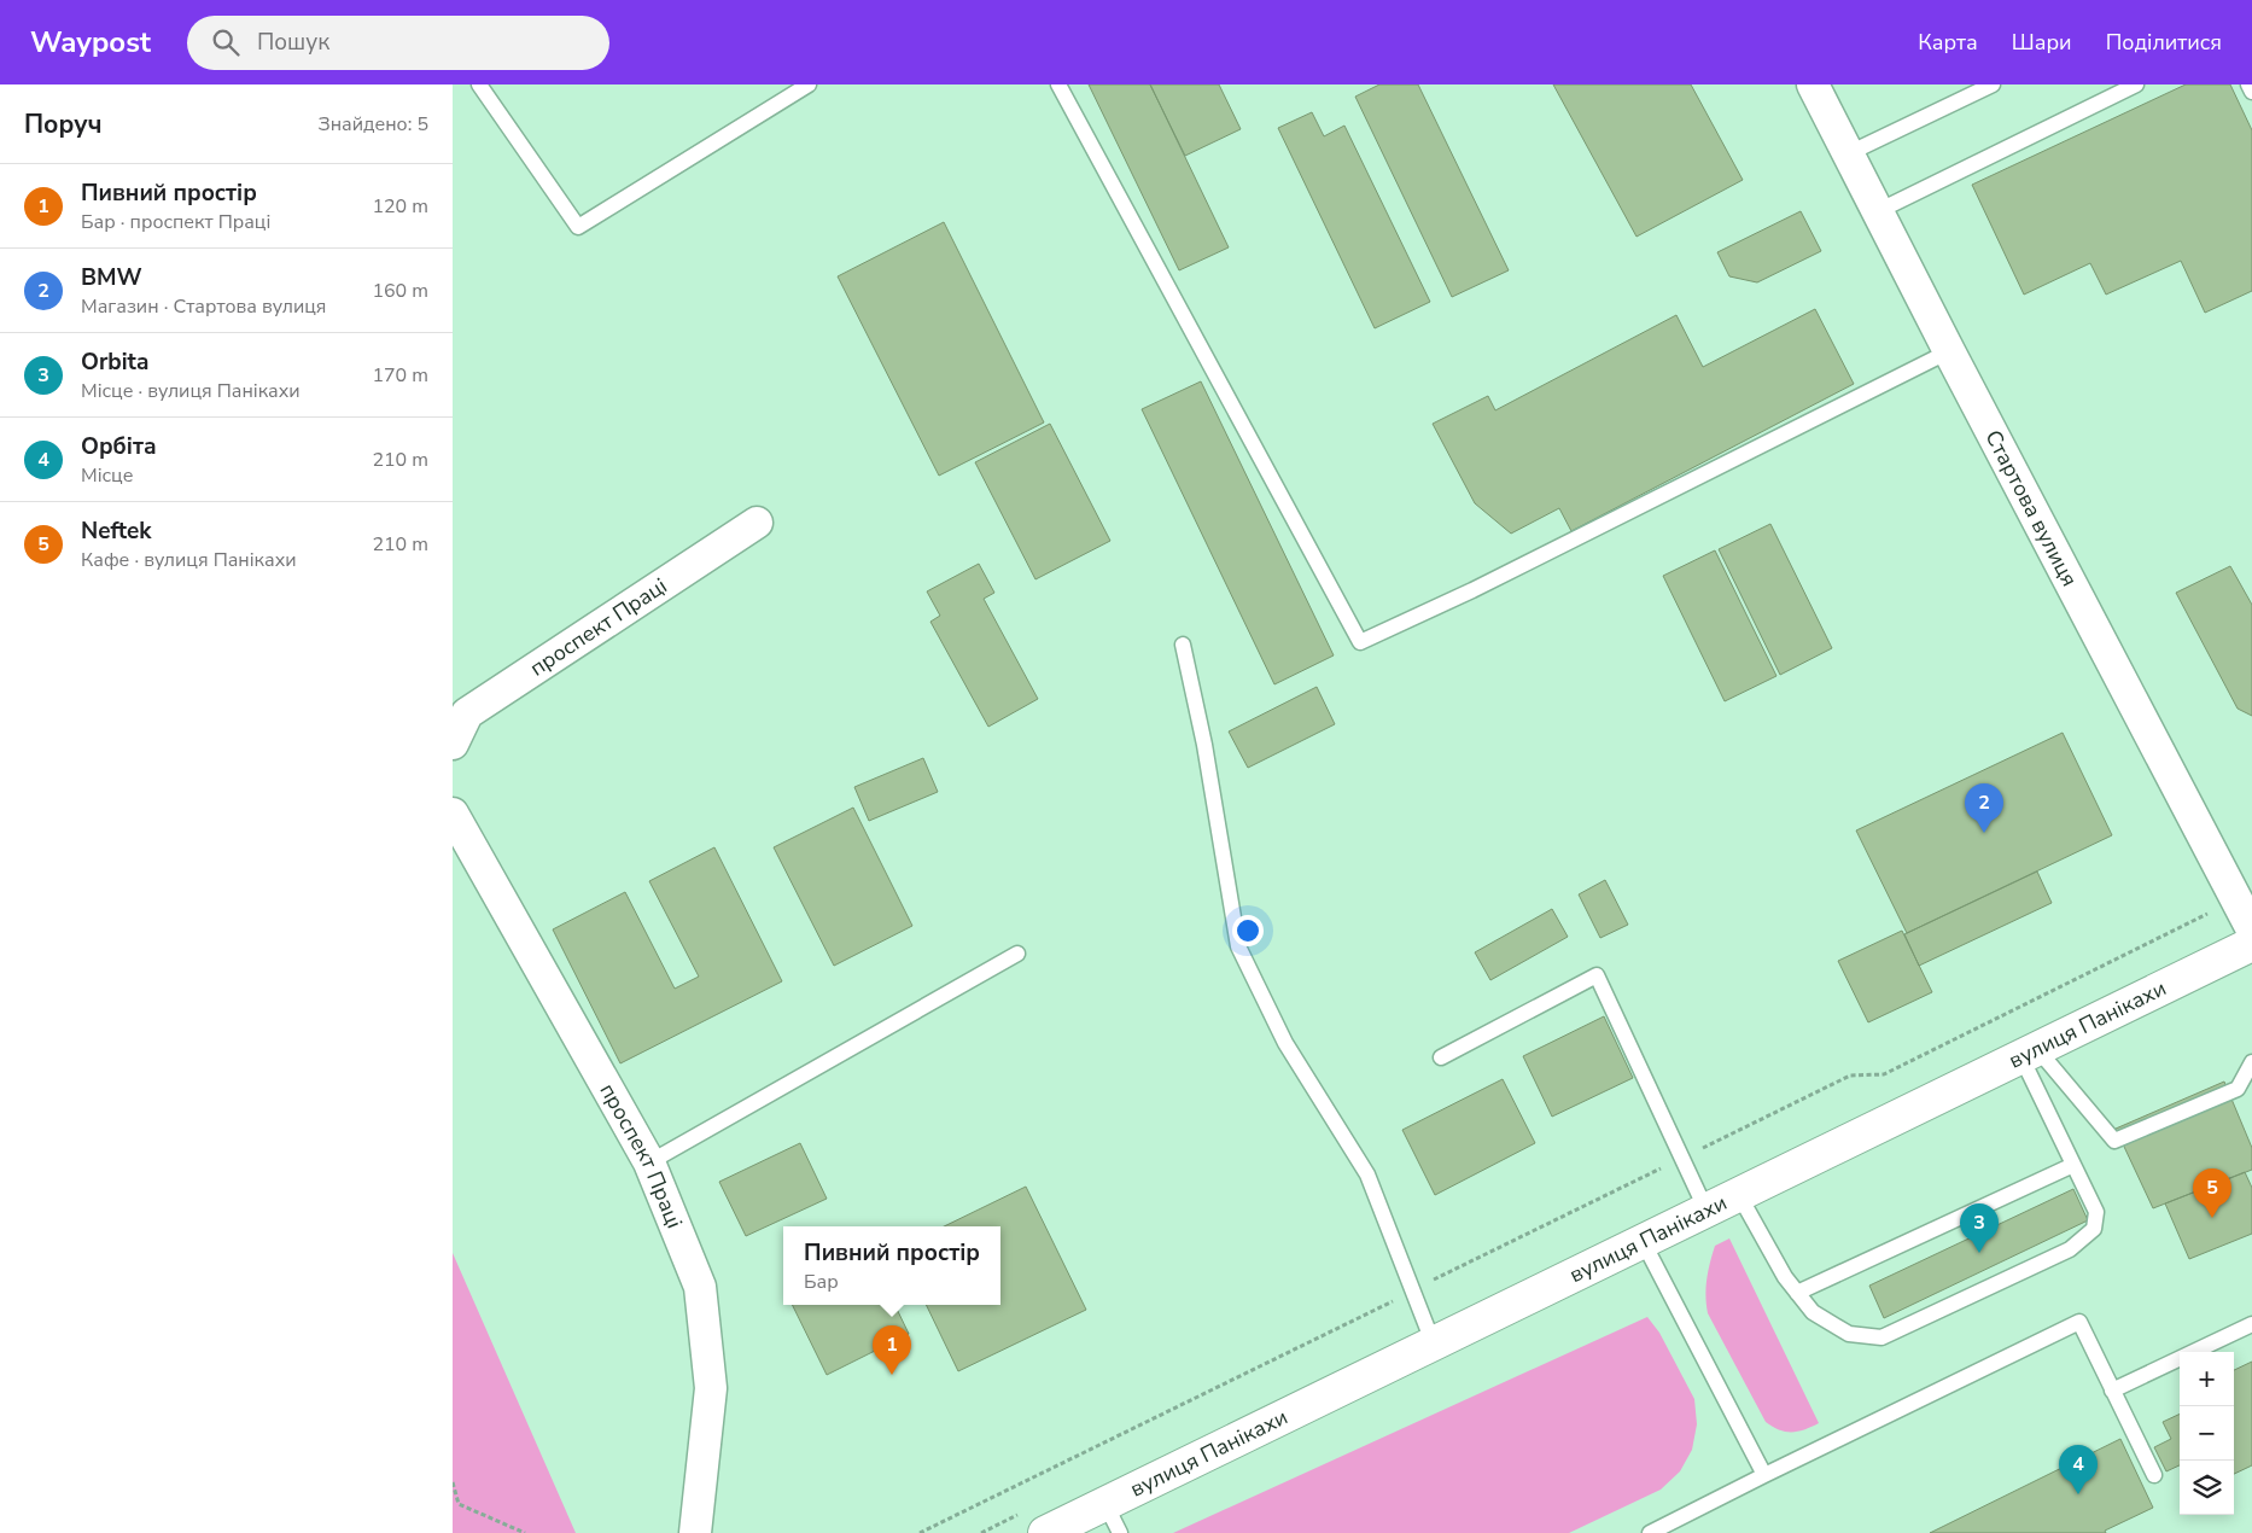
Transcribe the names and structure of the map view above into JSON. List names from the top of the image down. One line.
{"streets":{"street":["Стартова вулиця","проспект Праці","вулиця Панікахи"]},"page":{"header":"Waypost","search":"Пошук","nav":["Карта","Шари","Поділитися"],"heading":["Поруч","Знайдено: 5"],"list":[{"mark":"1","name":"Пивний простір","note":"Бар · проспект Праці","value":"120 m"},{"mark":"2","name":"BMW","note":"Магазин · Стартова вулиця","value":"160 m"},{"mark":"3","name":"Orbita","note":"Місце · вулиця Панікахи","value":"170 m"},{"mark":"4","name":"Орбіта","note":"Місце","value":"210 m"},{"mark":"5","name":"Neftek","note":"Кафе · вулиця Панікахи","value":"210 m"}],"pins":["2","5","3","1","4"],"popup":["Пивний простір","Бар"],"map_buttons":["+","−"]}}
